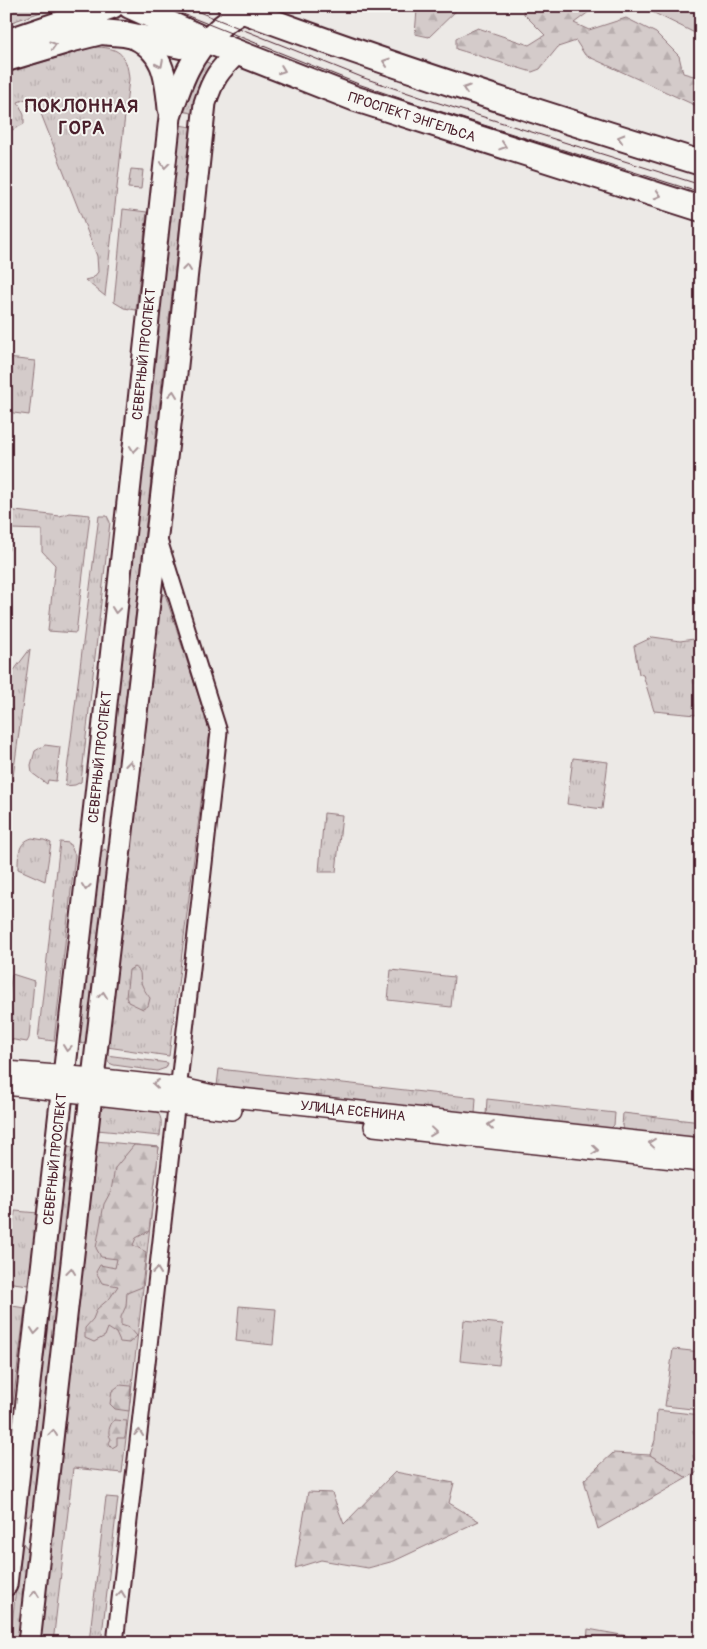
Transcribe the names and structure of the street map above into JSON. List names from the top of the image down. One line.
{"streets":{"main road":["ПРОСПЕКТ ЭНГЕЛЬСА","СЕВЕРНЫЙ ПРОСПЕКТ"],"street":["УЛИЦА ЕСЕНИНА"]},"crossings":[["ПРОСПЕКТ ЭНГЕЛЬСА","СЕВЕРНЫЙ ПРОСПЕКТ"],["СЕВЕРНЫЙ ПРОСПЕКТ","УЛИЦА ЕСЕНИНА"]],"districts":["ПОКЛОННАЯ ГОРА"]}
